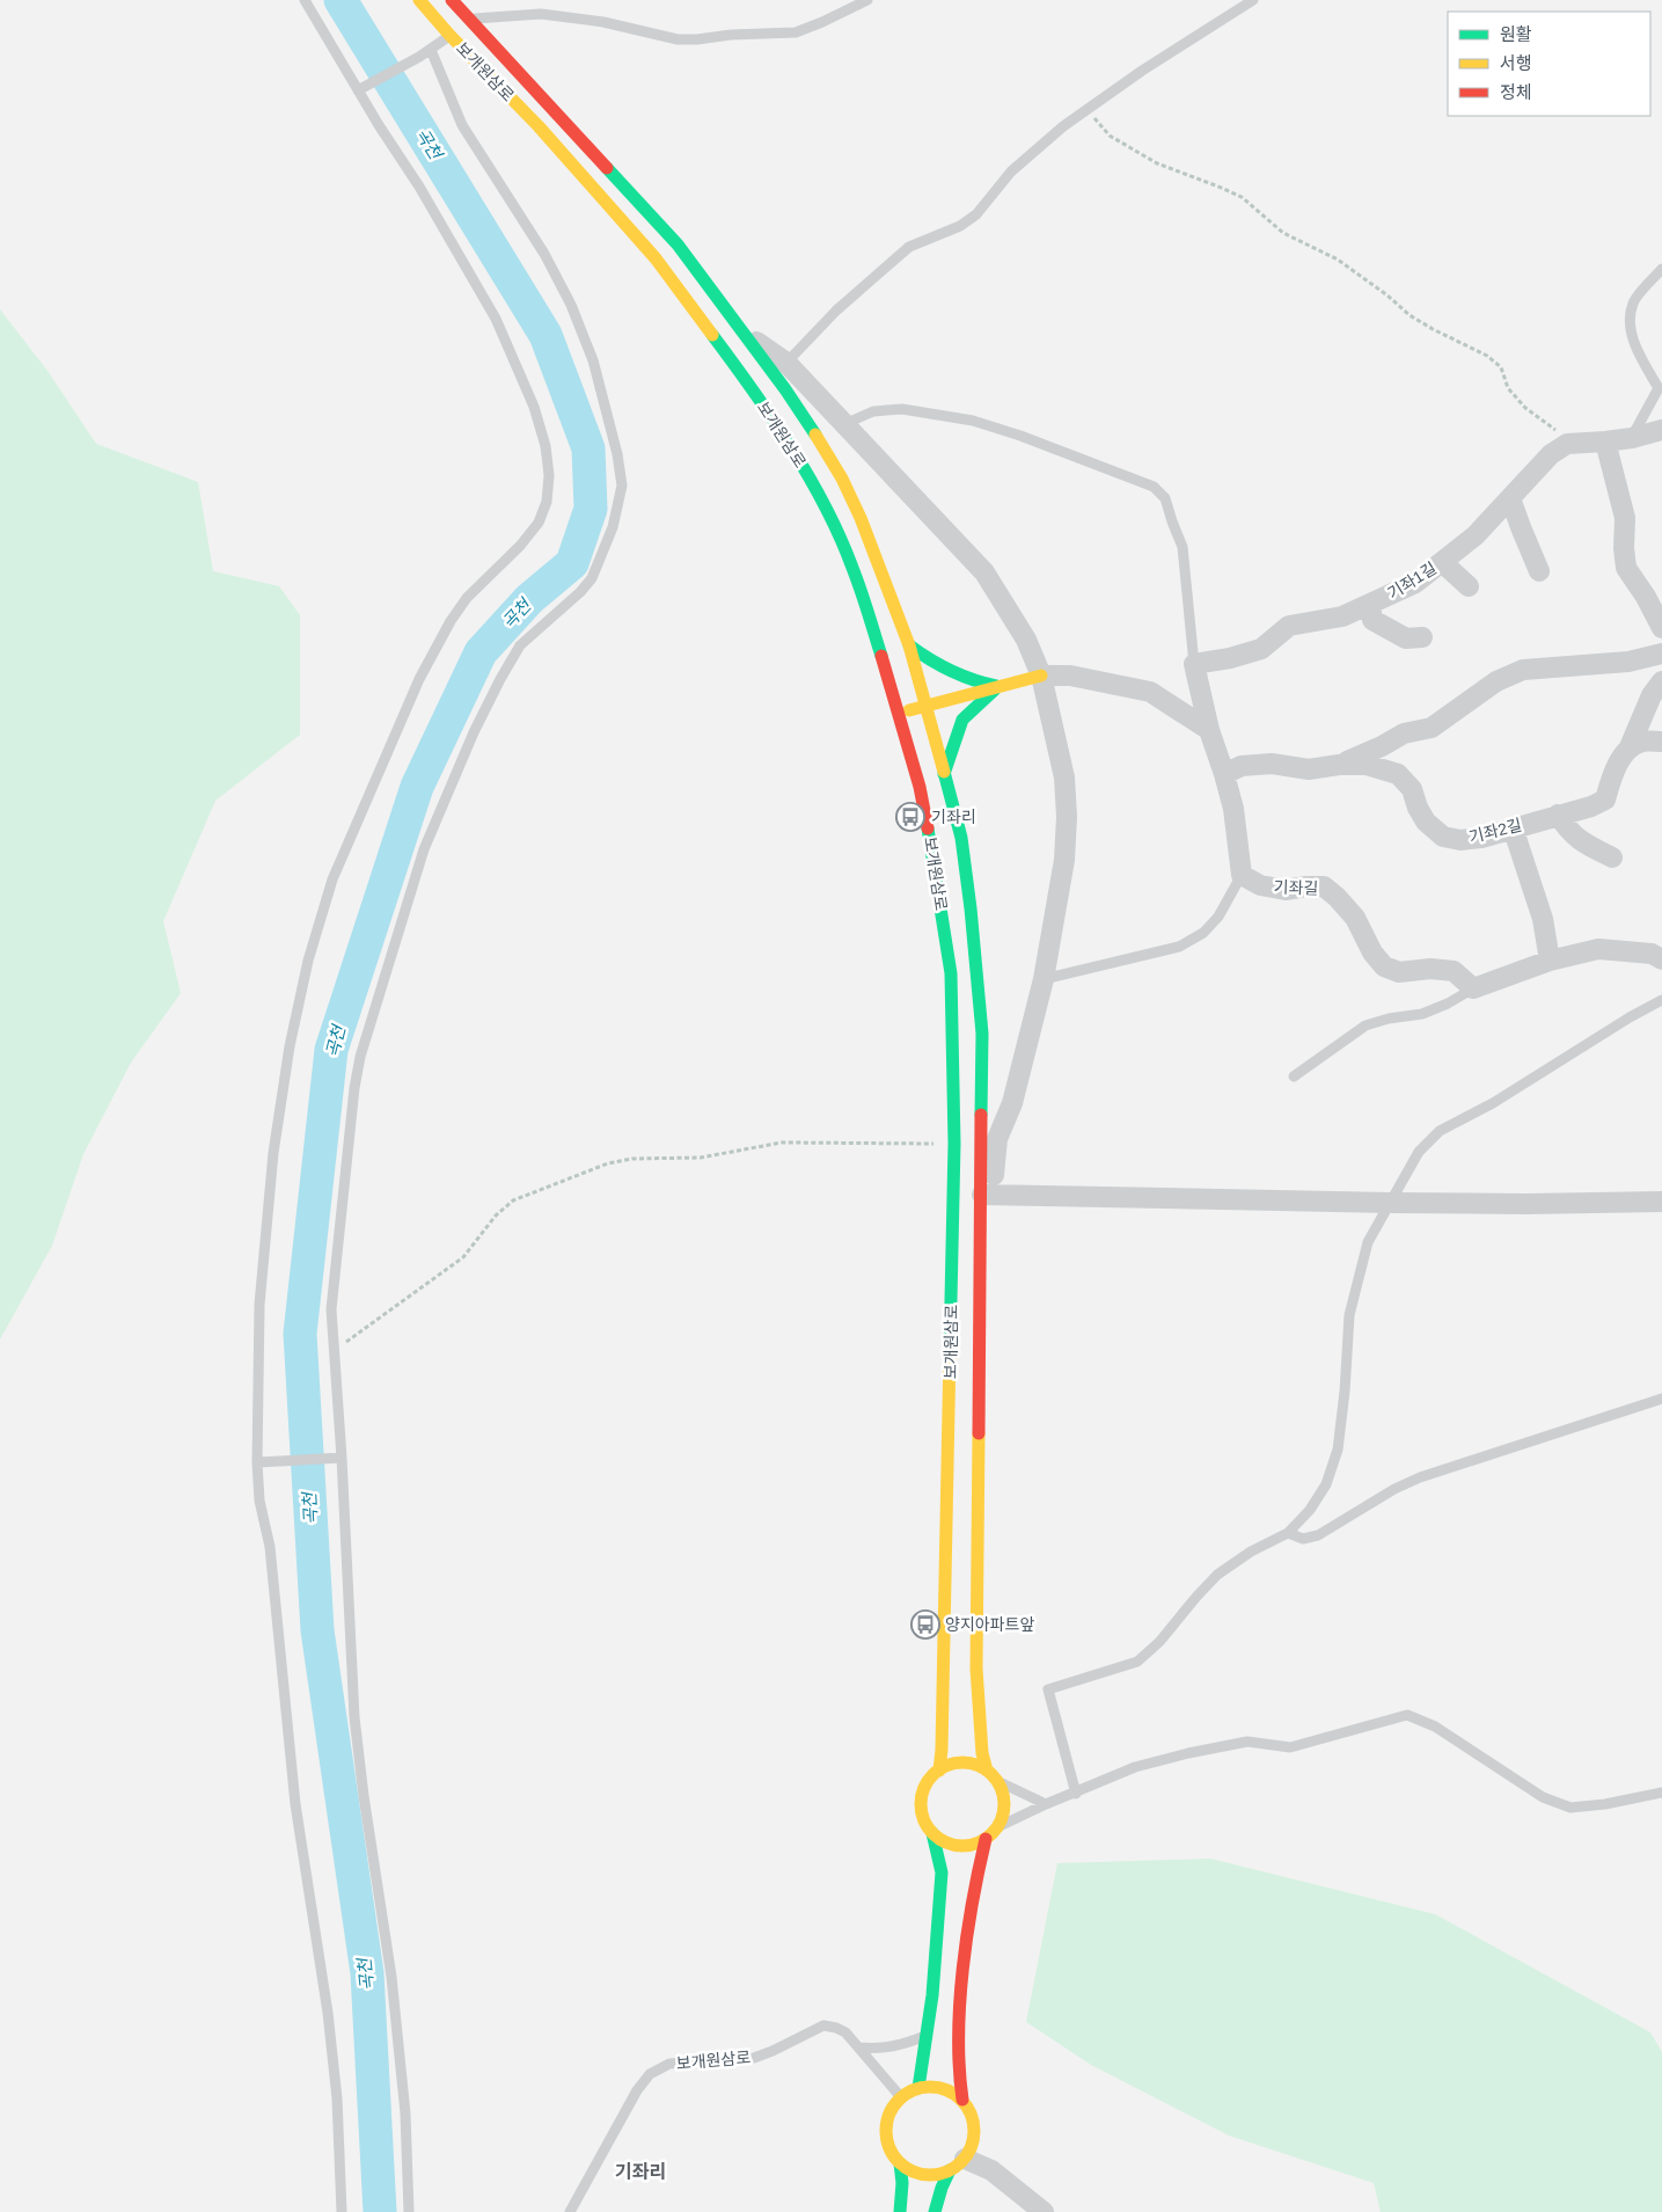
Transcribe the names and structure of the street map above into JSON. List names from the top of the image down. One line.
{"streets":{"main road":["보개원삼로"],"street":["기좌1길","기좌2길","기좌길"]},"districts":["기좌리"],"water":["곡천"],"places":{"bus stop":["기좌리","양지아파트앞"]},"legend":["원활","서행","정체"]}
